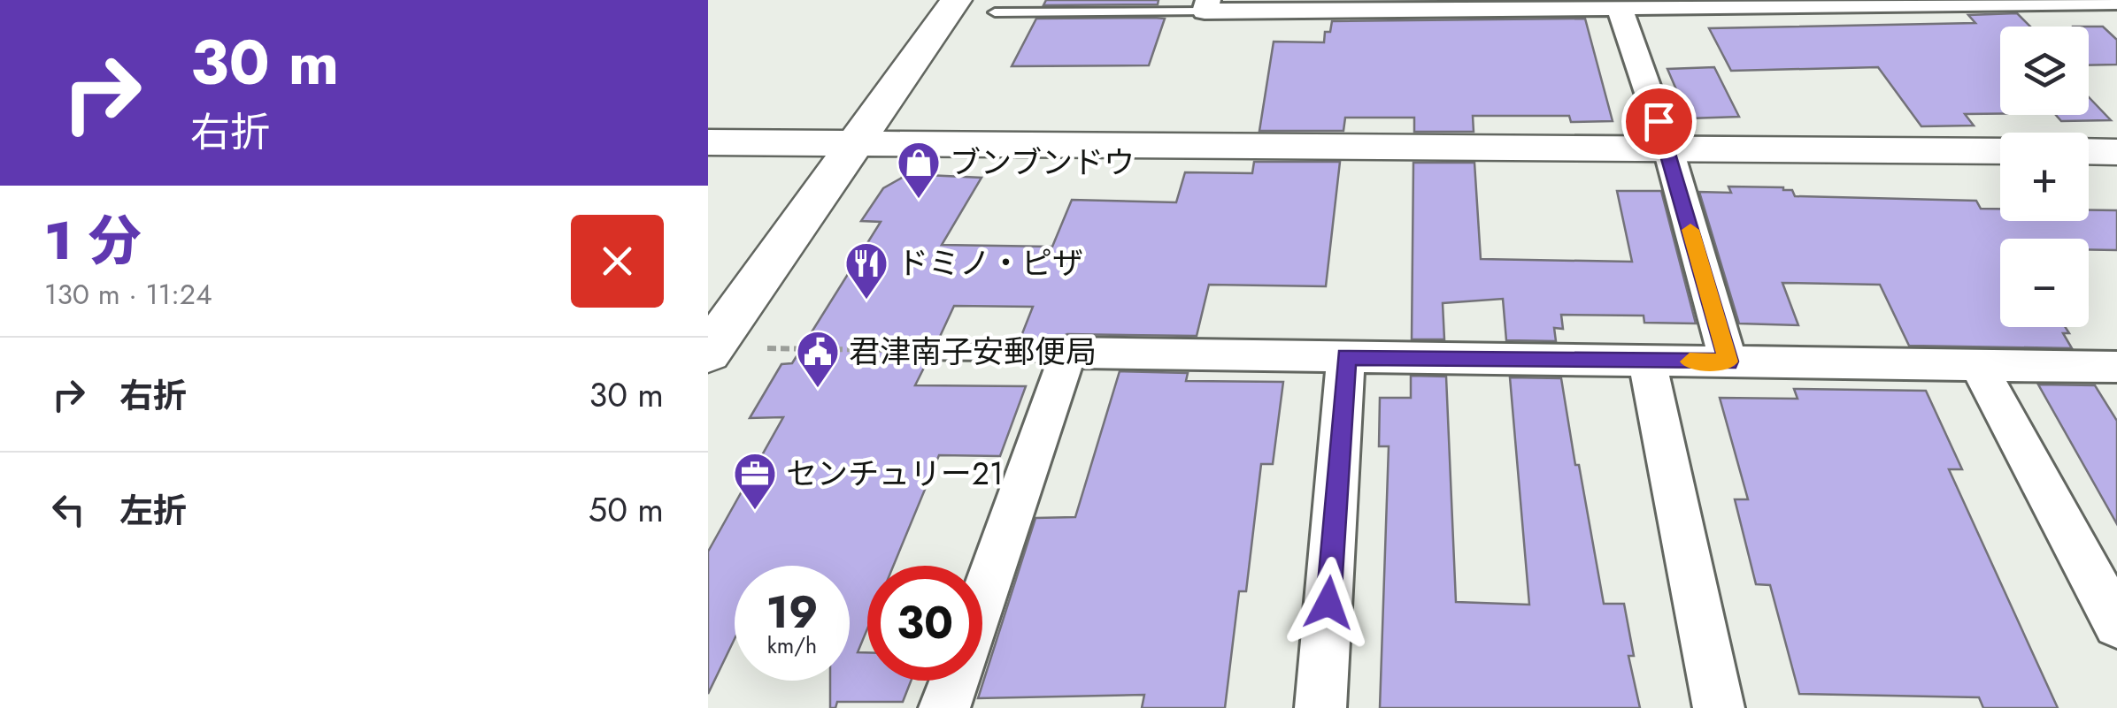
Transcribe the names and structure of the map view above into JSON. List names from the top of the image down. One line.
{"places":{"shop":["ブンブンドウ"],"restaurant":["ドミノ・ピザ"],"public building":["君津南子安郵便局"],"office":["センチュリー21"]},"page":{"turn":["30 m","右折"],"map_buttons":["+","−"],"heading":["1 分","130 m · 11:24"],"list":[{"name":"右折","value":"30 m"},{"name":"左折","value":"50 m"}],"speed":"19 km/h","limit":"30"}}
